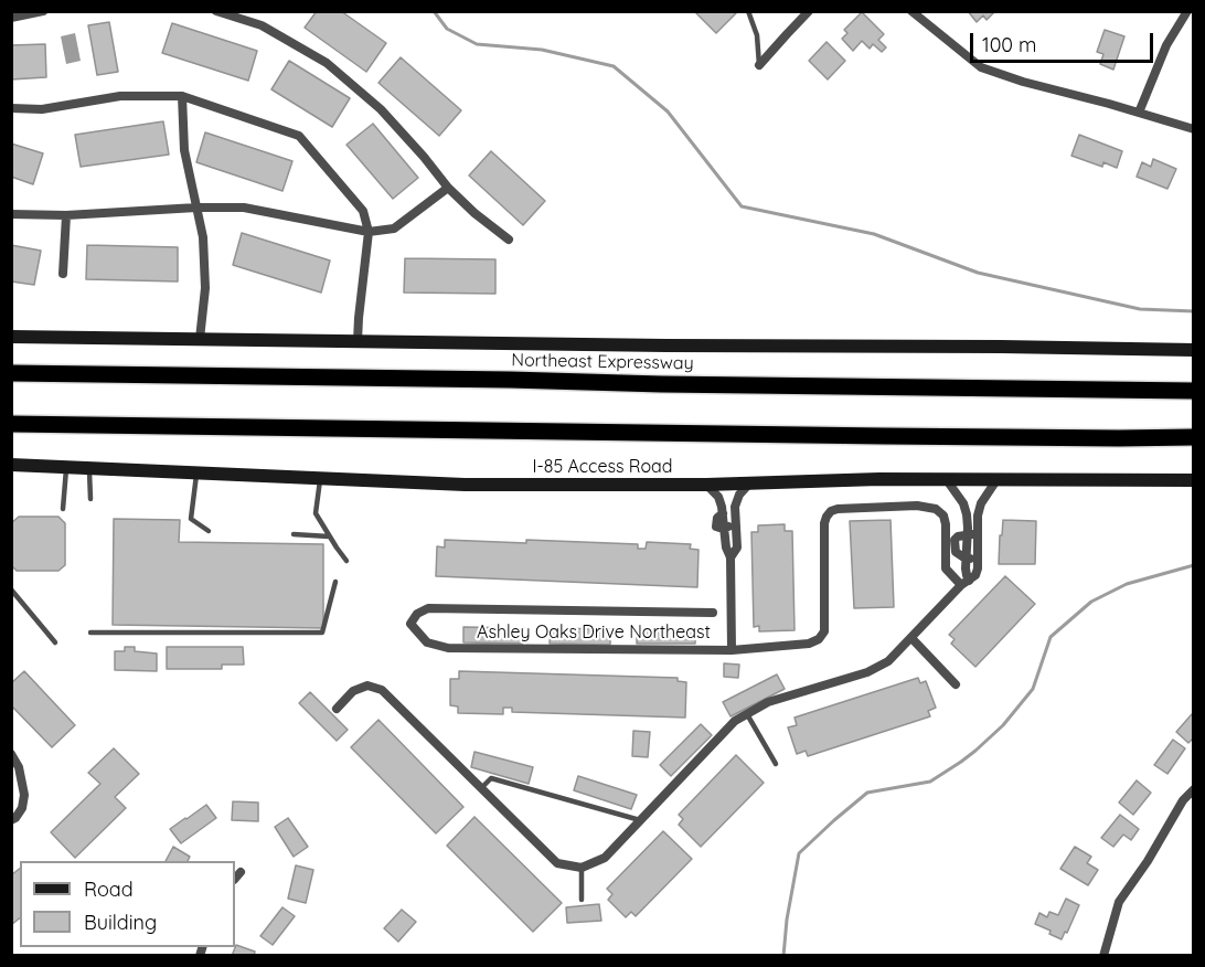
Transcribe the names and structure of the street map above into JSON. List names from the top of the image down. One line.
{"streets":{"highway":["Northeast Expressway"],"main road":["I-85 Access Road"],"street":["Ashley Oaks Drive Northeast"]},"crossings":[["I-85 Access Road","Ashley Oaks Drive Northeast"]],"legend":["Road","Building"],"scale_bar":"100 m"}
